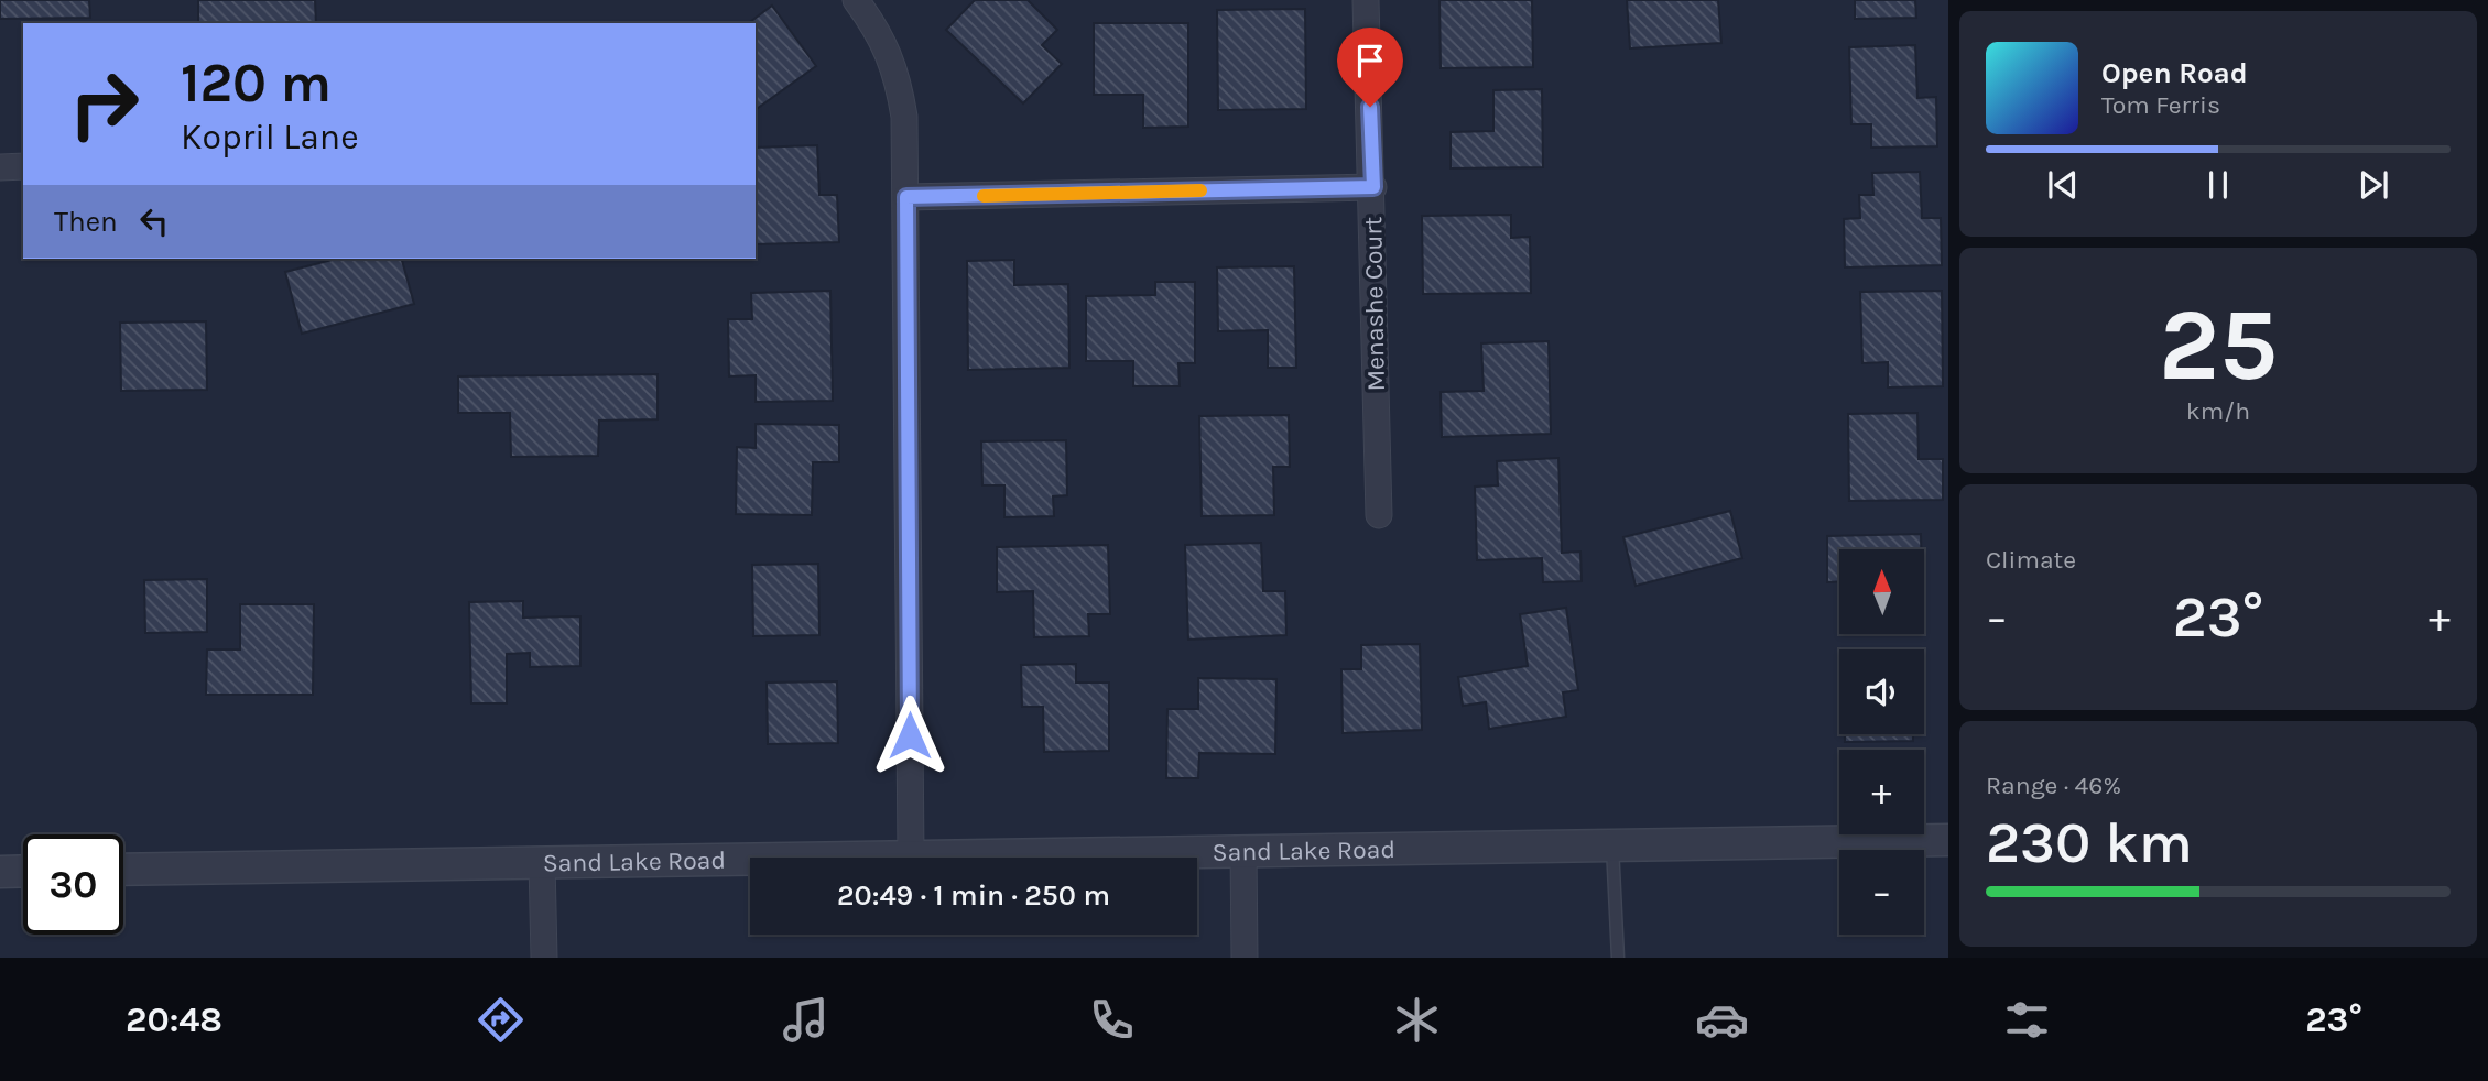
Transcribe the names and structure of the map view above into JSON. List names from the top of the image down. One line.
{"streets":{"street":["Menashe Court","Sand Lake Road"]},"north":"top","page":{"turn":["120 m","Kopril Lane"],"song":["Open Road","Tom Ferris"],"then":"Then","tile":[["25","km/h"],"Climate",["Range · 46%","230 km"]],"map_buttons":["+","−"],"heat":["−","23°","+"],"limit":"30","trip":"20:49 · 1 min · 250 m","tabs":["20:48","23°"]}}
